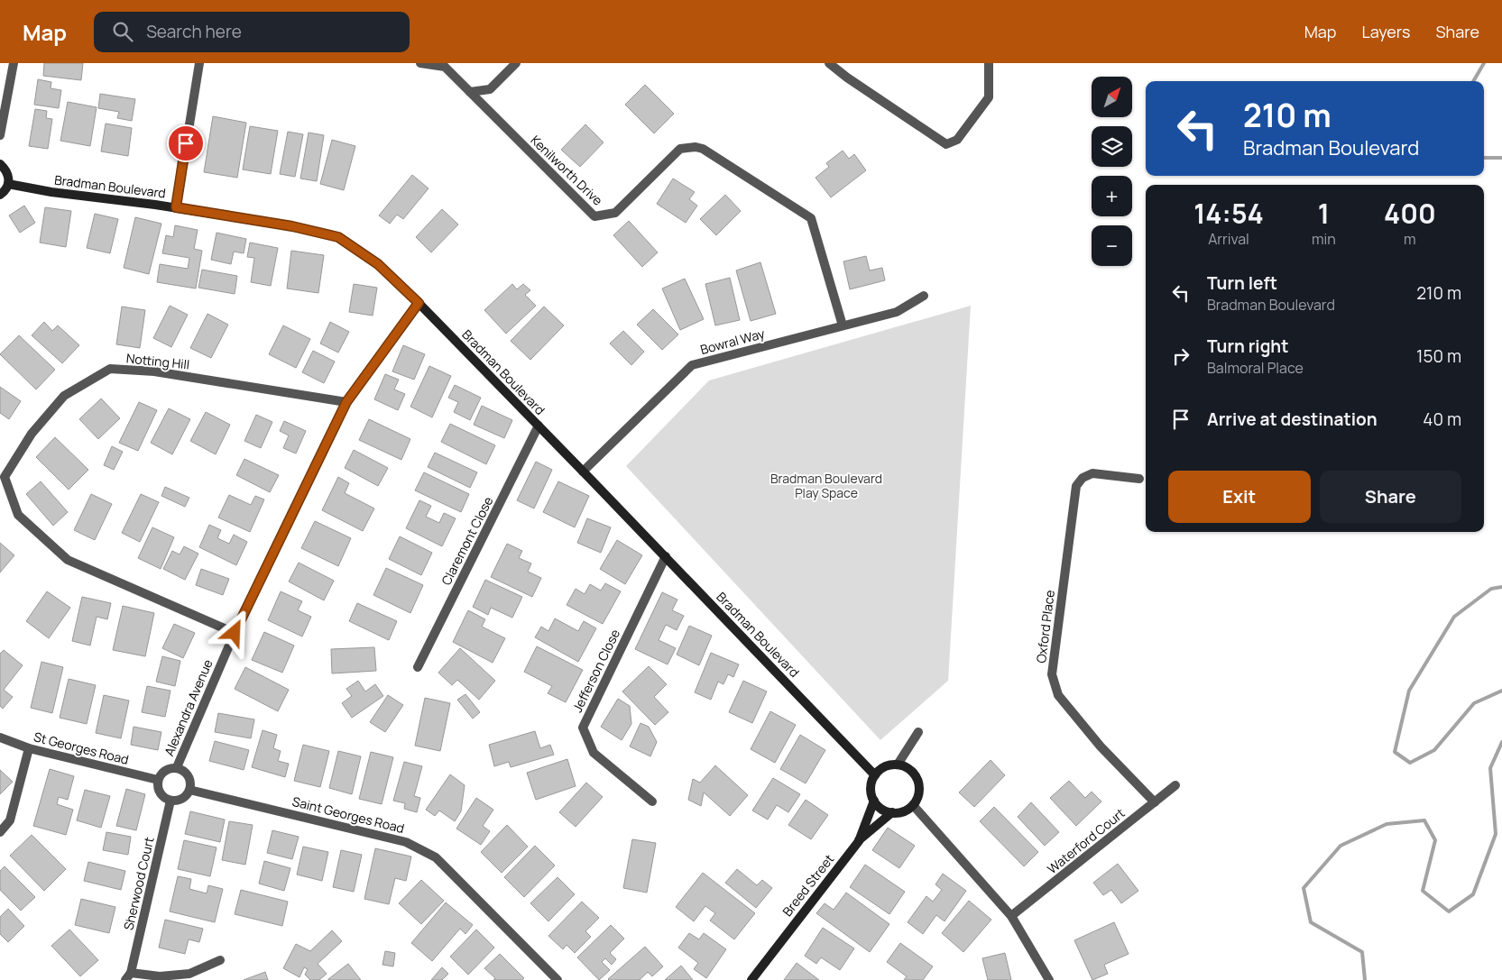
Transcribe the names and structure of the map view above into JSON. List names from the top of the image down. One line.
{"streets":{"street":["Kenilworth Drive","Bradman Boulevard","Bowral Way","Notting Hill","Claremont Close","Oxford Place","Jefferson Close","Alexandra Avenue","St Georges Road","Saint Georges Road","Waterford Court","Sherwood Court","Breed Street"]},"crossings":[["Kenilworth Drive","Bowral Way"],["Bradman Boulevard","Bowral Way"],["Bradman Boulevard","Claremont Close"],["Bradman Boulevard","Jefferson Close"],["Bradman Boulevard","Alexandra Avenue"],["Bradman Boulevard","Breed Street"],["Notting Hill","Alexandra Avenue"],["Oxford Place","Waterford Court"],["Alexandra Avenue","St Georges Road"],["Alexandra Avenue","Saint Georges Road"],["Alexandra Avenue","Sherwood Court"],["St Georges Road","Saint Georges Road"],["St Georges Road","Sherwood Court"],["Saint Georges Road","Sherwood Court"]],"parks":["Bradman Boulevard Play Space"],"north":"top right","page":{"header":"Map","search":"Search here","nav":["Map","Layers","Share"],"map_buttons":["+","−"],"turn":["210 m","Bradman Boulevard"],"eta":["14:54","Arrival","1","min","400","m"],"list":[{"name":"Turn left","note":"Bradman Boulevard","value":"210 m"},{"name":"Turn right","note":"Balmoral Place","value":"150 m"},{"name":"Arrive at destination","value":"40 m"}],"buttons":["Exit","Share"]}}
